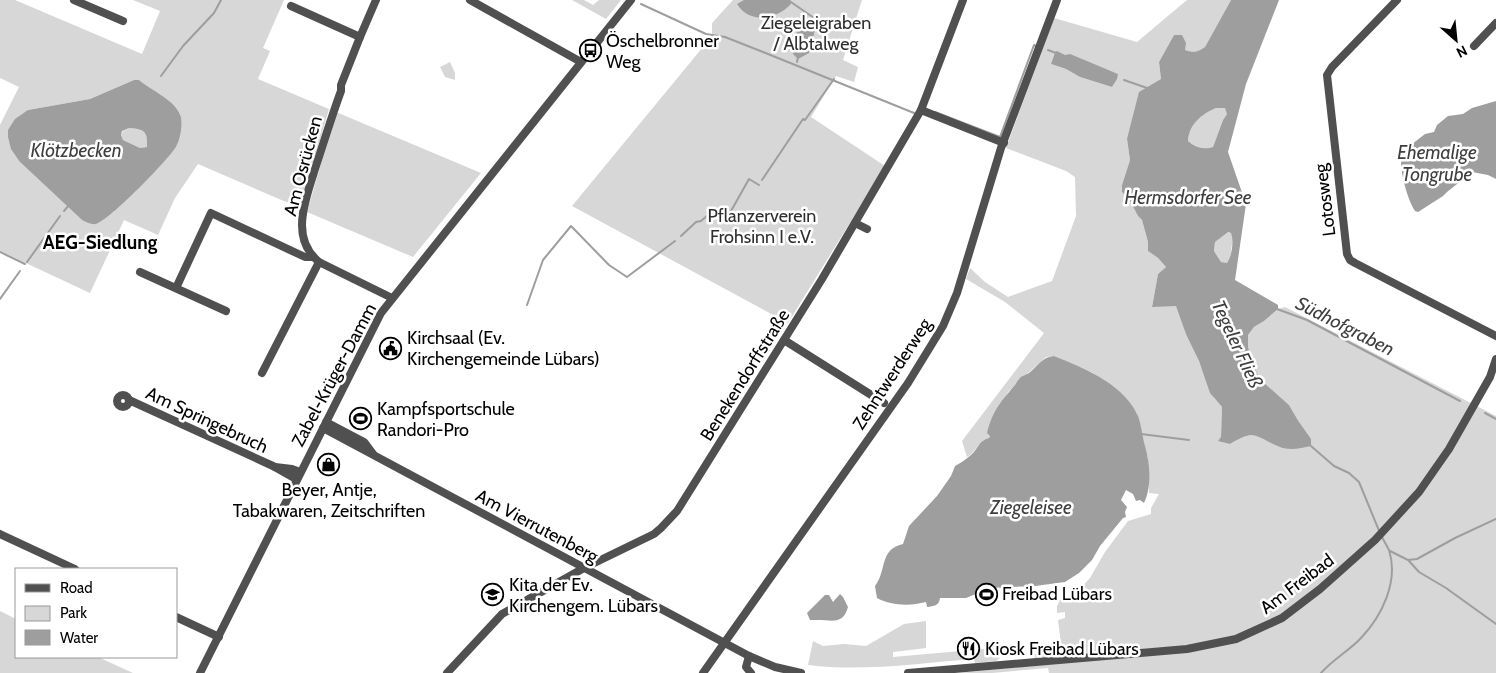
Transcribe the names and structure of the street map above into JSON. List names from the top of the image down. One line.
{"streets":{"street":["Am Osrücken","Lotosweg","Zehntwerderweg","Zabel-Krüger-Damm","Benekendorffstraße","Am Springebruch","Am Vierrutenberg","Am Freibad"]},"crossings":[["Zehntwerderweg","Am Vierrutenberg"],["Zabel-Krüger-Damm","Am Springebruch"],["Zabel-Krüger-Damm","Am Vierrutenberg"],["Benekendorffstraße","Am Vierrutenberg"]],"districts":["AEG-Siedlung"],"water":["Klötzbecken","Ehemalige Tongrube","Hermsdorfer See","Südhofgraben","Tegeler Fließ","Ziegeleisee"],"parks":["Ziegeleigraben / Albtalweg","Pflanzerverein Frohsinn I e.V."],"places":{"bus stop":["Öschelbronner Weg"],"public building":["Kirchsaal (Ev. Kirchengemeinde Lübars)"],"sports":["Kampfsportschule Randori-Pro","Freibad Lübars"],"shop":["Beyer, Antje, Tabakwaren, Zeitschriften"],"school or university":["Kita der Ev. Kirchengem. Lübars"],"restaurant":["Kiosk Freibad Lübars"]},"legend":["Road","Park","Water"],"north":"bottom right"}
